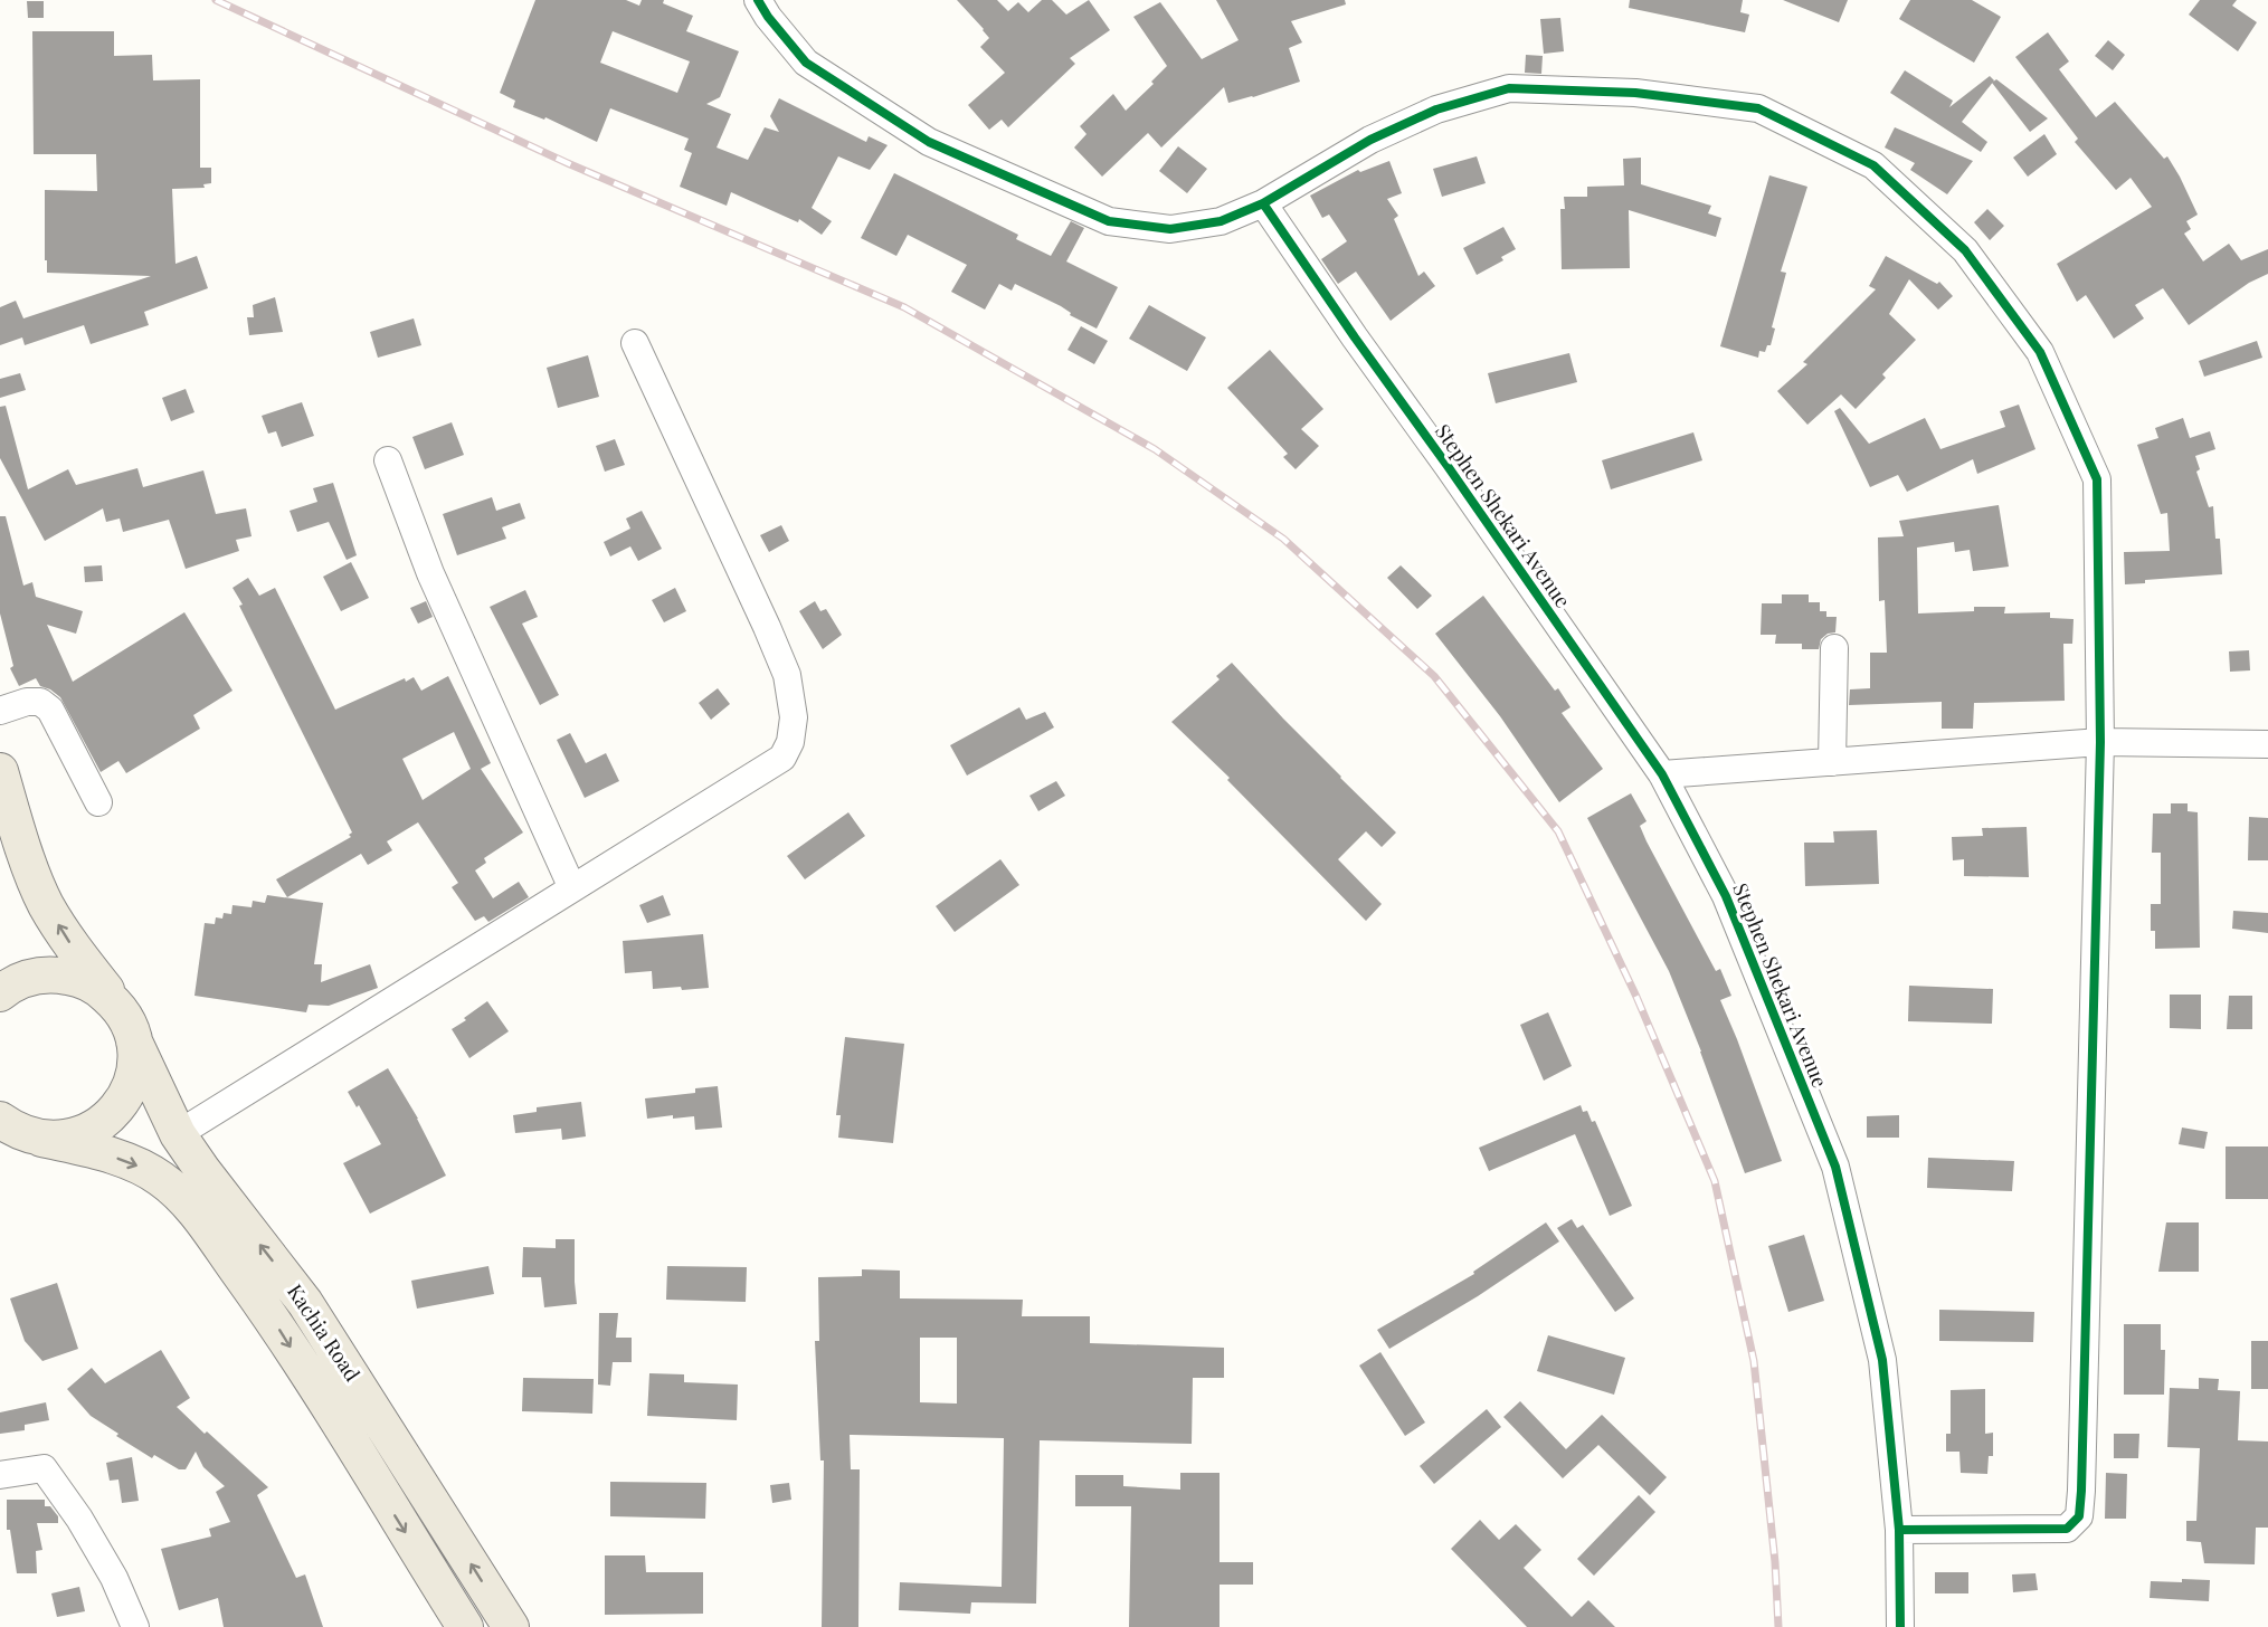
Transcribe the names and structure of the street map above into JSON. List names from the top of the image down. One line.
{"streets":{"main road":["Kachia Road"],"street":["Stephen Shekari Avenue"]}}
